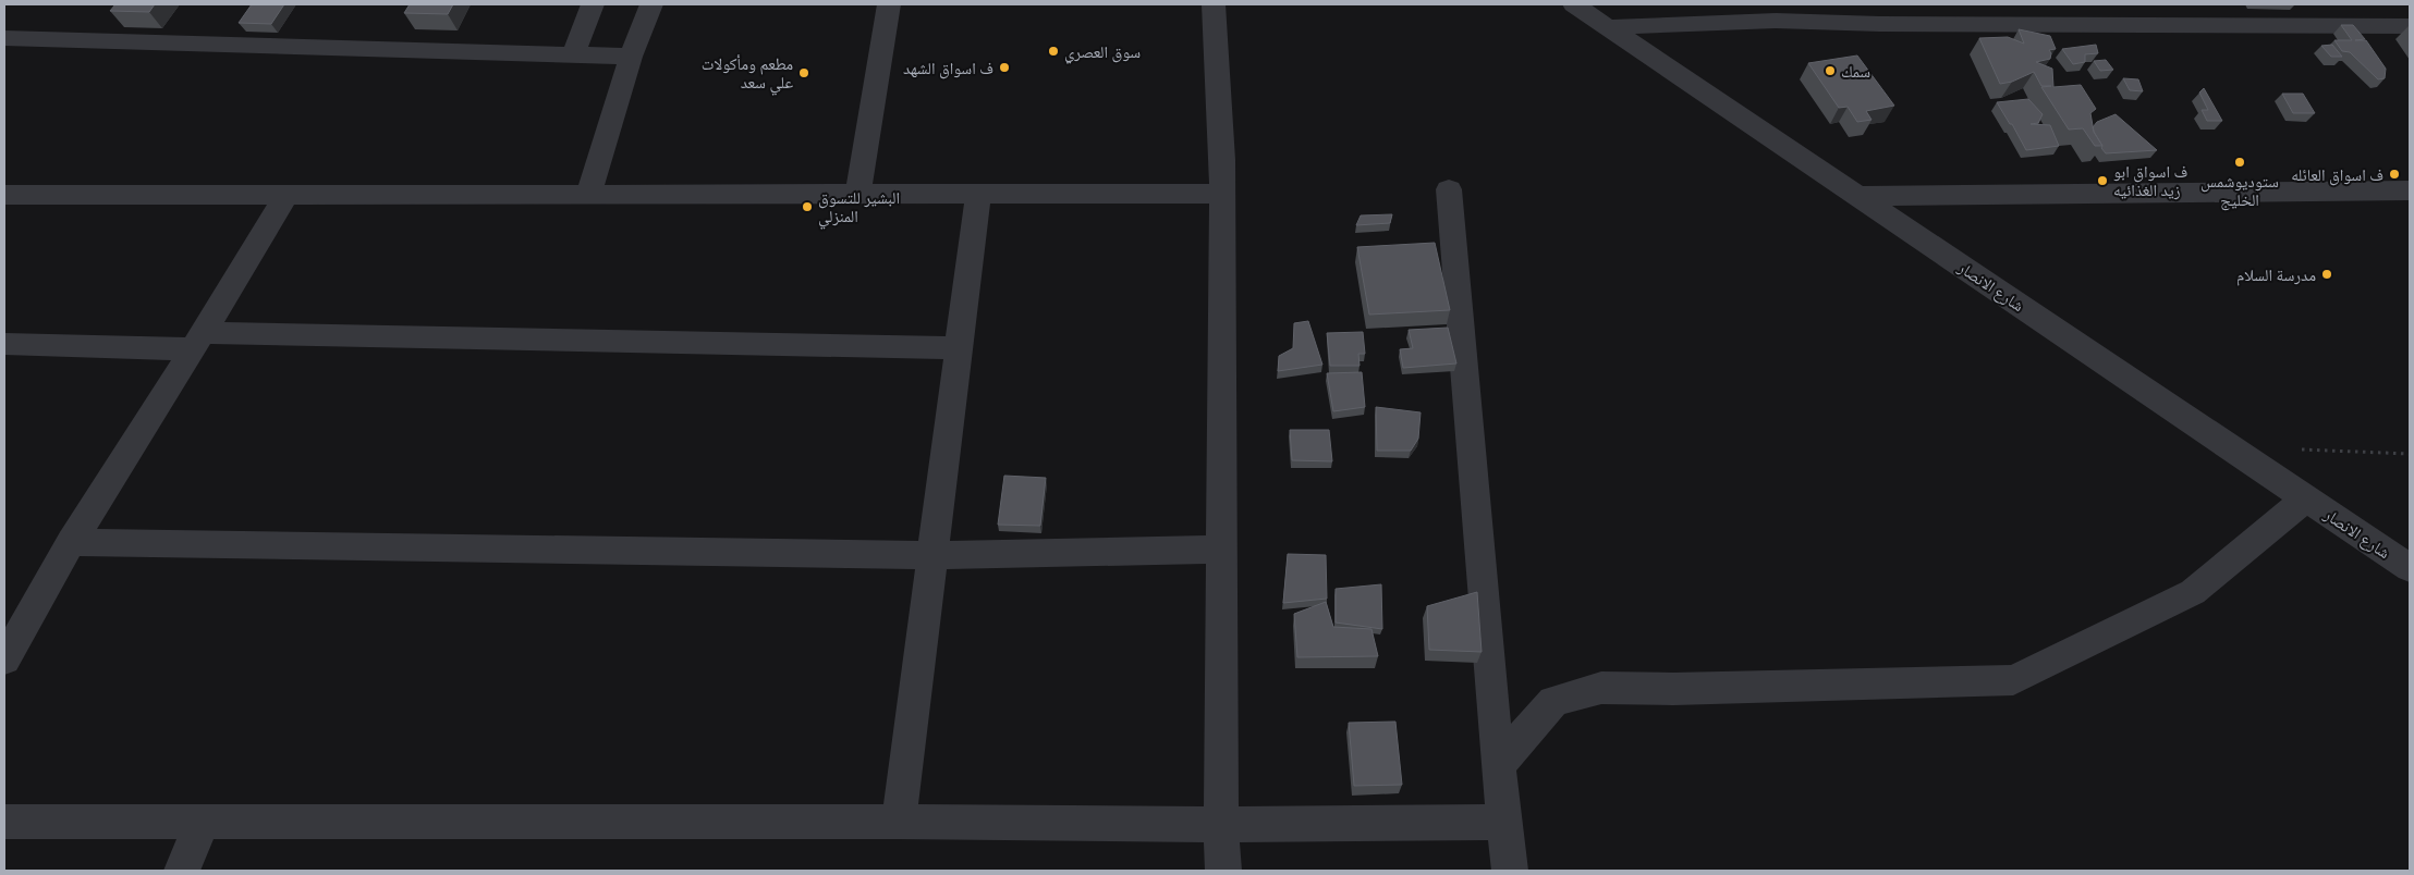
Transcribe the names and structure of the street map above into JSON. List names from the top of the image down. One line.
{"streets":{"street":["شارع الانصار"]},"places":["سوق العصري","ف اسواق الشهد","سمك","مطعم ومأكولات علي سعد","ستوديوشمس الخليج","ف اسواق العائله","ف اسواق ابو زيد الغذائيه","البشير للتسوق المنزلي","مدرسة السلام"]}
